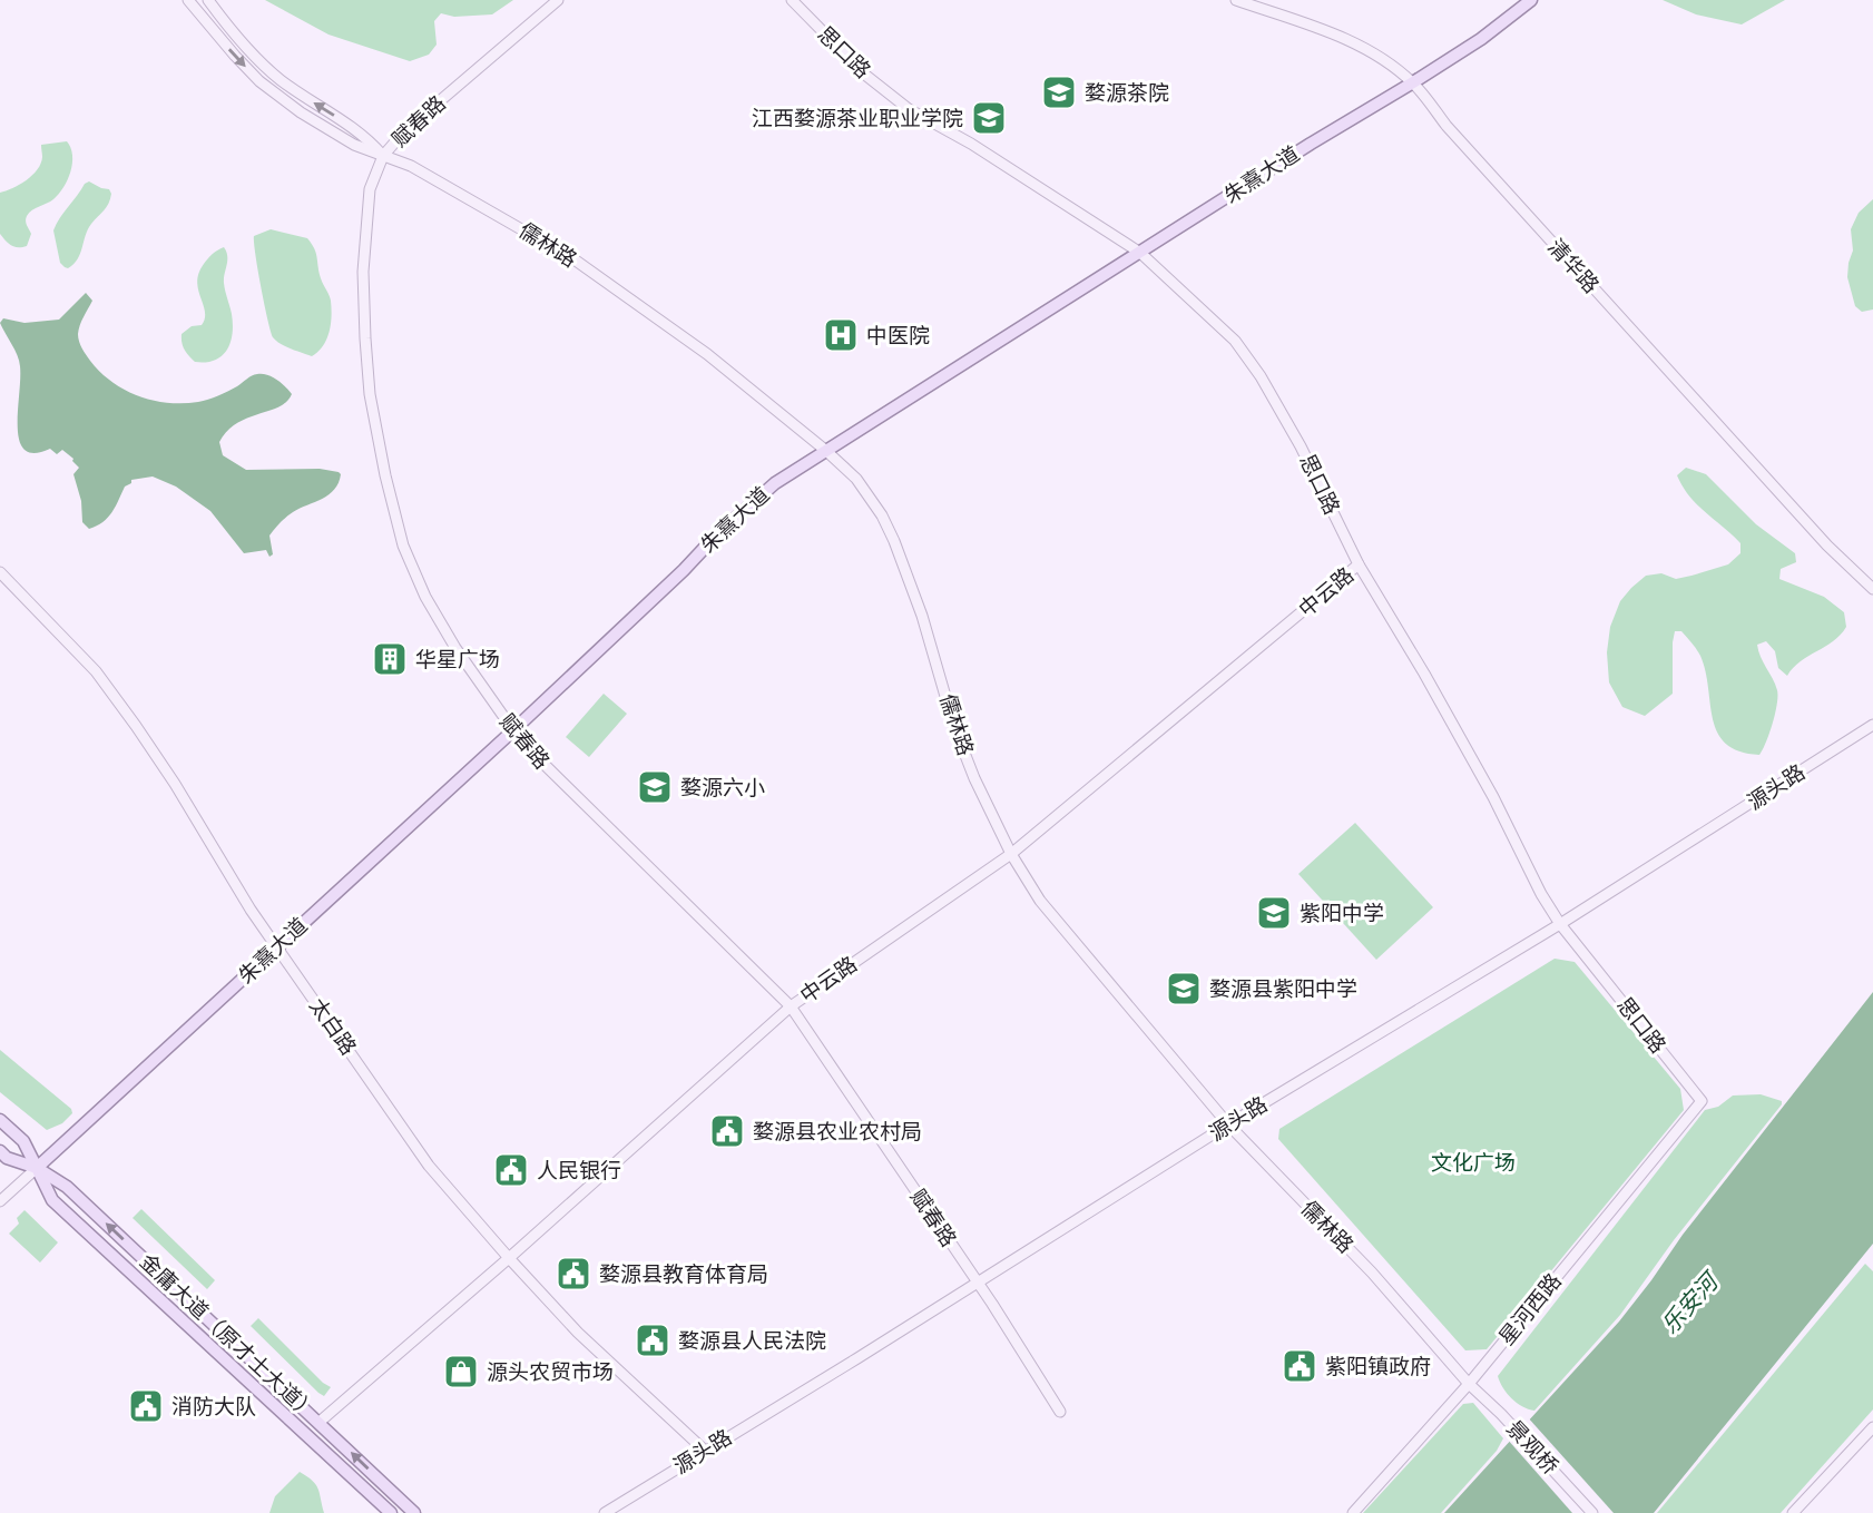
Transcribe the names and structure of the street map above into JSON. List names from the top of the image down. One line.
{"streets":{"main road":["朱熹大道","金庸大道（原才士大道）"],"street":["思口路","赋春路","儒林路","清华路","中云路","源头路","太白路","星河西路","景观桥"]},"crossings":[["思口路","朱熹大道"],["思口路","中云路"],["思口路","源头路"],["思口路","星河西路"],["赋春路","朱熹大道"],["赋春路","儒林路"],["赋春路","中云路"],["赋春路","源头路"],["朱熹大道","儒林路"],["朱熹大道","清华路"],["朱熹大道","太白路"],["朱熹大道","金庸大道（原才士大道）"],["儒林路","中云路"],["儒林路","源头路"],["儒林路","星河西路"],["儒林路","景观桥"],["中云路","太白路"],["中云路","金庸大道（原才士大道）"],["源头路","太白路"],["星河西路","景观桥"]],"water":["乐安河"],"parks":["文化广场"],"places":{"school or university":["婺源茶院","江西婺源茶业职业学院","婺源六小","紫阳中学","婺源县紫阳中学"],"hospital":["中医院"],"building":["华星广场"],"public building":["婺源县农业农村局","人民银行","婺源县教育体育局","婺源县人民法院","紫阳镇政府","消防大队"],"shop":["源头农贸市场"]}}
